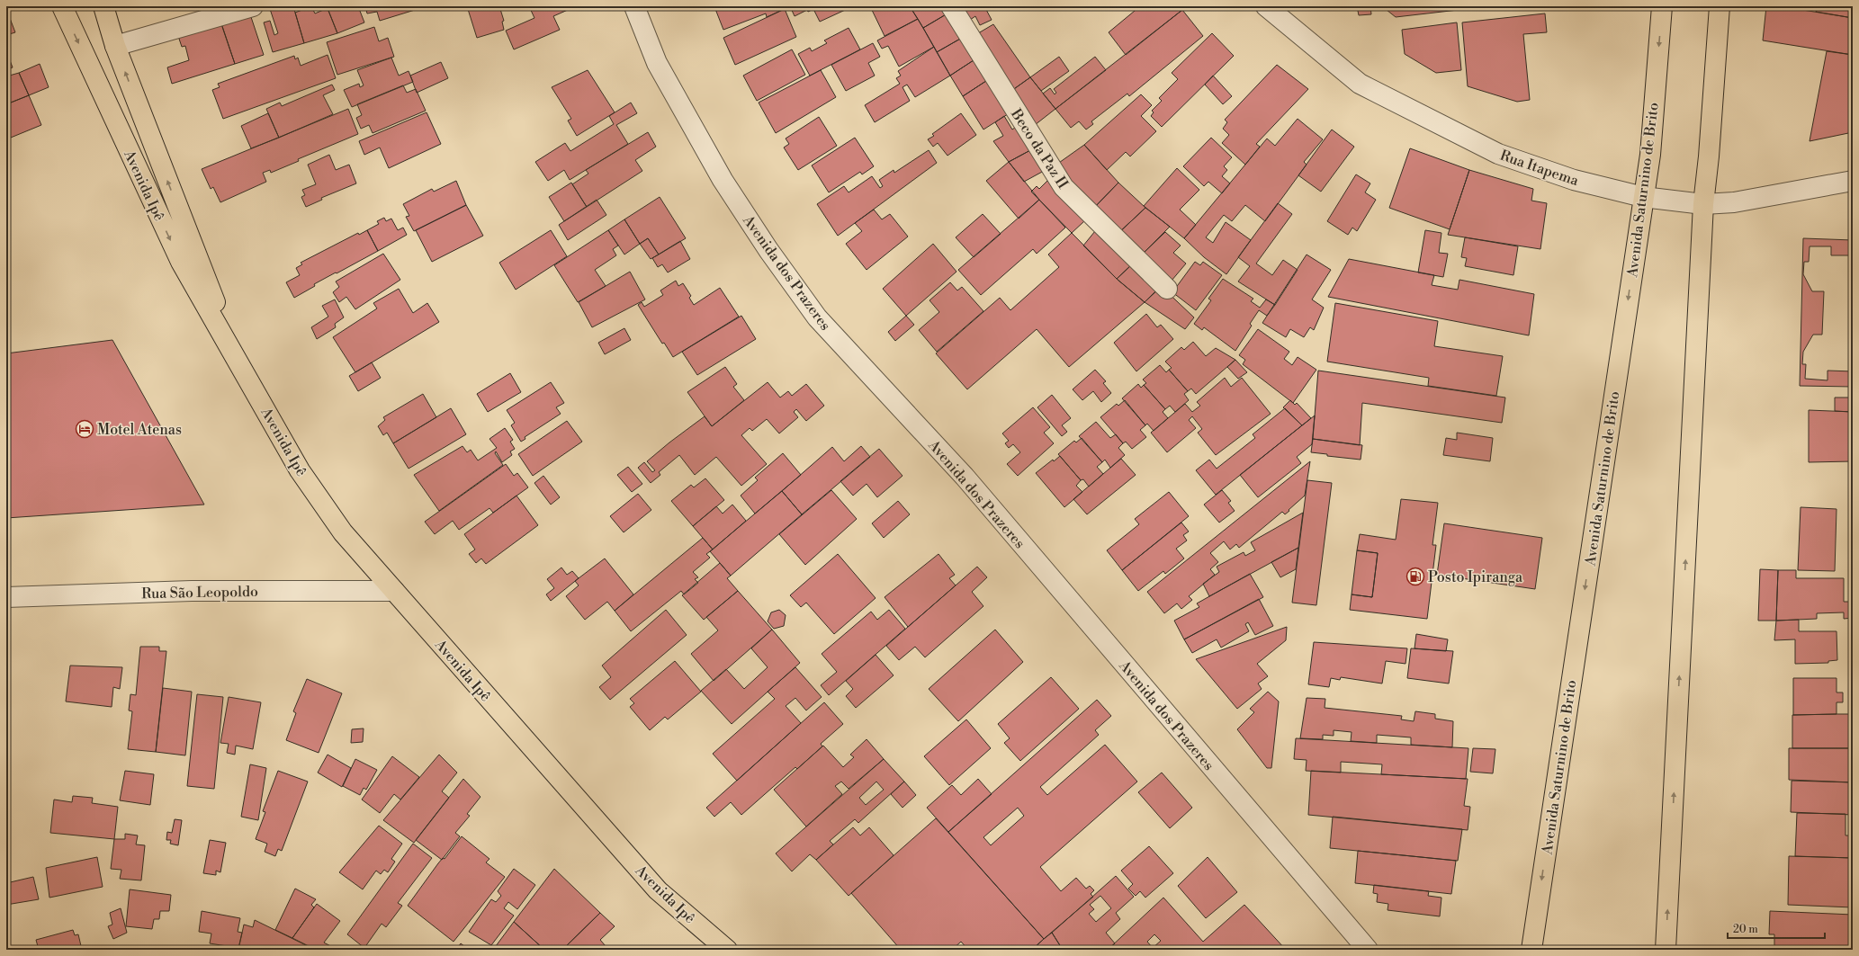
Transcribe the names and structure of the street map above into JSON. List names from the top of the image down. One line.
{"streets":{"main road":["Avenida Ipê","Avenida Saturnino de Brito"],"street":["Beco da Paz II","Rua Itapema","Avenida dos Prazeres","Rua São Leopoldo"]},"crossings":[["Rua Itapema","Avenida Saturnino de Brito"],["Avenida Ipê","Rua São Leopoldo"]],"places":{"hotel":["Motel Atenas"],"fuel station":["Posto Ipiranga"]},"scale_bar":"20 m"}
